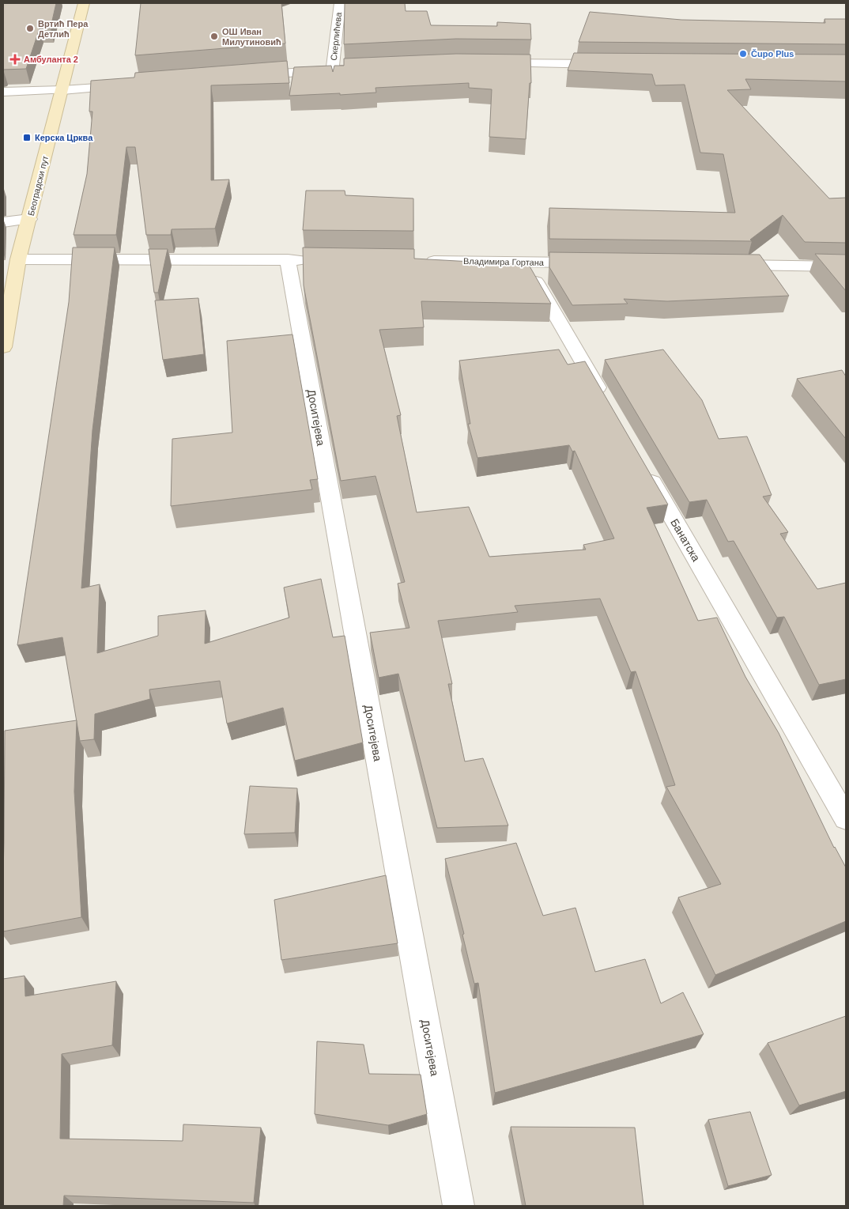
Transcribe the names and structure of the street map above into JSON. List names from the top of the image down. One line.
{"streets":{"main road":["Београдски пут"],"street":["Скерлићева","Владимира Гортана","Доситејева","Банатска"]},"places":{"other":["Вртић Пера Детлић","ОШ Иван Милутиновић","Čupo Plus"],"health":["Амбуланта 2"],"transit":["Керска Црква"]}}
